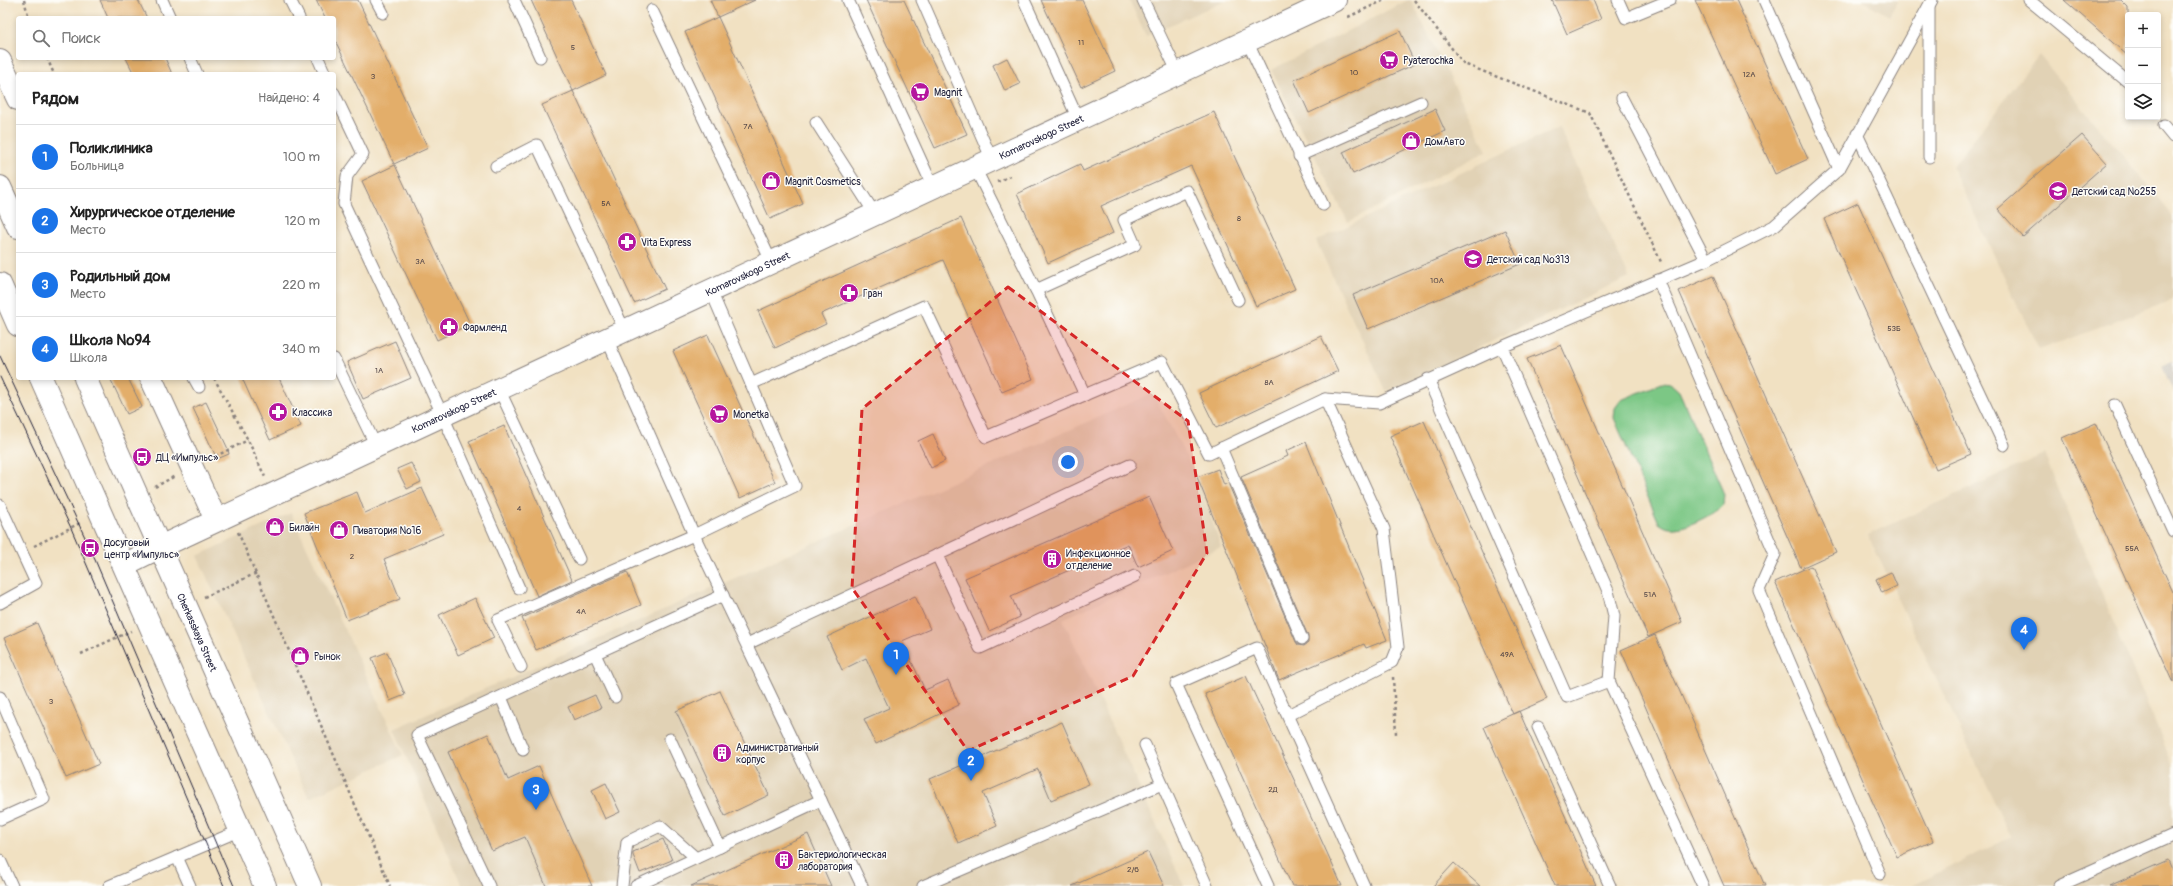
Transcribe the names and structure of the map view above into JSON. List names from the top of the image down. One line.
{"streets":{"street":["Komarovskogo Street","Cherkasskaya Street"]},"crossings":[["Komarovskogo Street","Cherkasskaya Street"]],"places":{"supermarket":["Pyaterochka","Magnit","Monetka"],"shop":["ДомАвто","Magnit Cosmetics","Билайн","Пиватория №16","Рынок"],"school or university":["Детский сад №255","Детский сад №313"],"pharmacy":["Vita Express","Гран","Фармленд","Классика"],"bus stop":["ДЦ «Импульс»","Досуговый центр «Импульс»"],"building":["Инфекционное отделение","Административный корпус","Бактериологическая лаборатория"]},"house_numbers":["11","5","10","12А","3","7А","5А","8","3А","10А","53Б","1А","8А","4","55А","2","51А","4А","49А","3","2Д","2/6"],"page":{"map_buttons":["+","−"],"search":"Поиск","heading":["Рядом","Найдено: 4"],"list":[{"mark":"1","name":"Поликлиника","note":"Больница","value":"100 m"},{"mark":"2","name":"Хирургическое отделение","note":"Место","value":"120 m"},{"mark":"3","name":"Родильный дом","note":"Место","value":"220 m"},{"mark":"4","name":"Школа №94","note":"Школа","value":"340 m"}],"pins":["4","1","2","3"]}}
